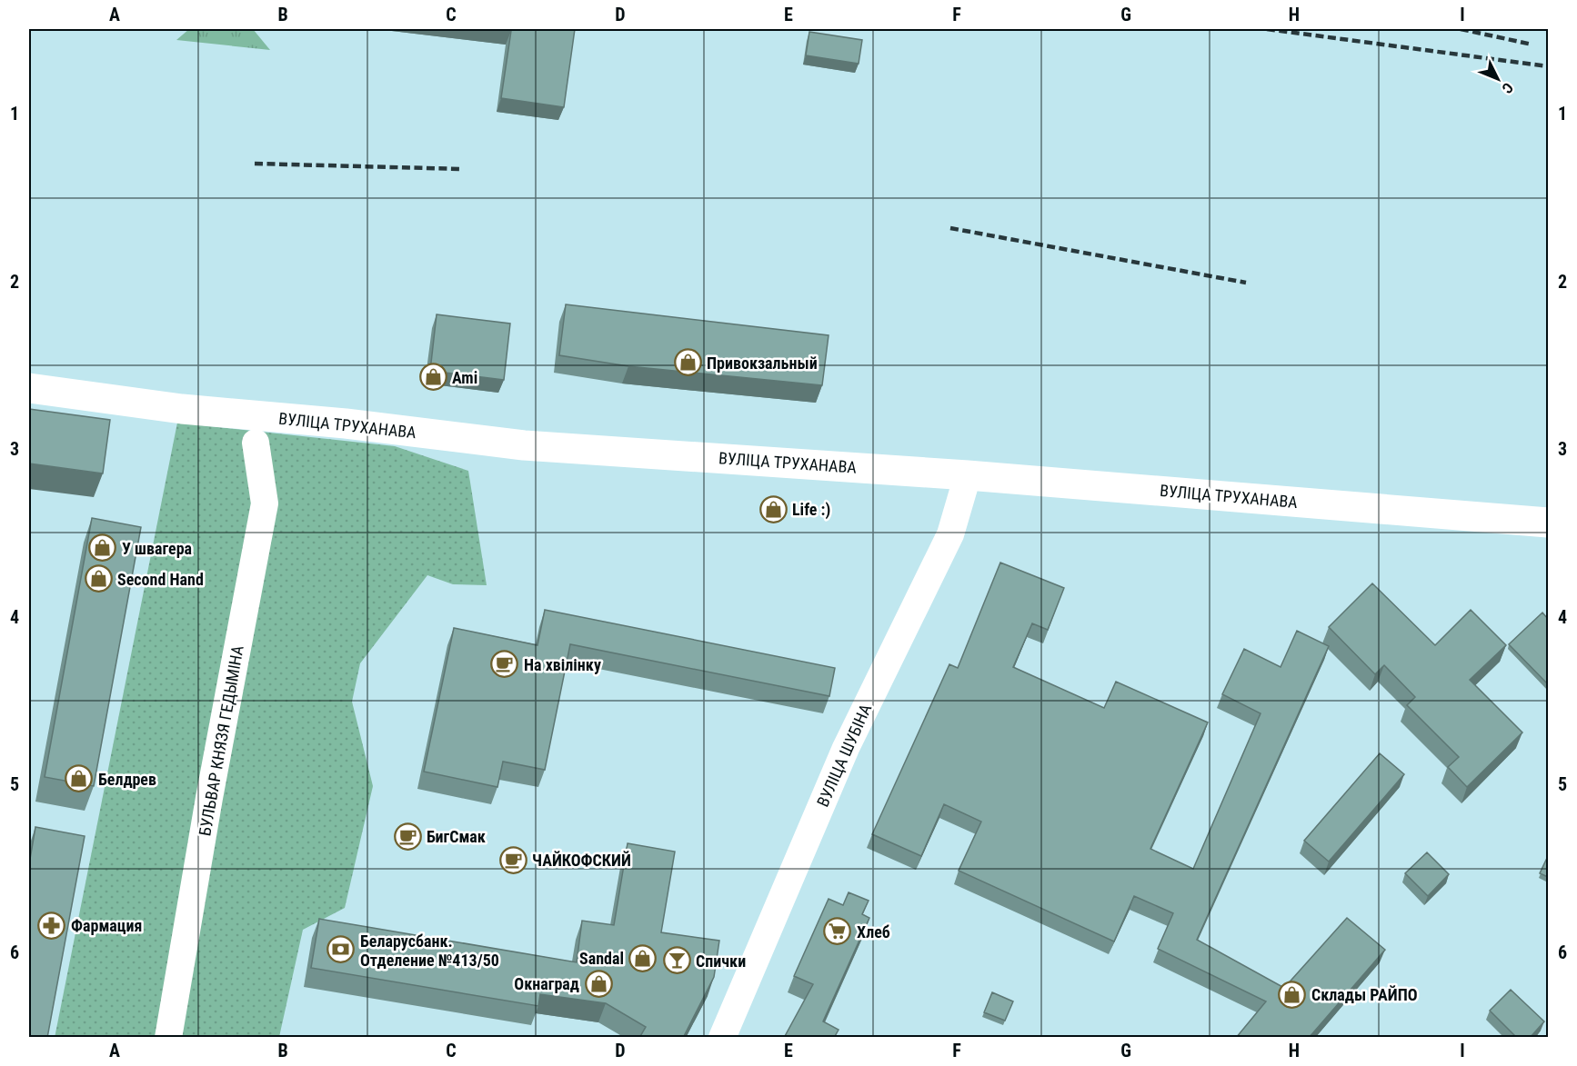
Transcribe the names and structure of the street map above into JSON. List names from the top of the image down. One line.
{"streets":{"main road":["ВУЛІЦА ТРУХАНАВА"],"street":["БУЛЬВАР КНЯЗЯ ГЕДЫМІНА","ВУЛІЦА ШУБІНА"]},"crossings":[["ВУЛІЦА ТРУХАНАВА","ВУЛІЦА ШУБІНА"]],"places":{"shop":["Привокзальный","Ami","Life :)","У швагера","Second Hand","Белдрев","Sandal","Окнаград","Склады РАЙПО"],"cafe":["На хвілінку","БигСмак","ЧАЙКОФСКИЙ"],"pharmacy":["Фармация"],"supermarket":["Хлеб"],"bank":["Беларусбанк. Отделение №413/50"],"bar":["Спички"]},"north":"bottom right","grid":{"columns":["A","B","C","D","E","F","G","H","I"],"rows":["1","2","3","4","5","6"]}}
